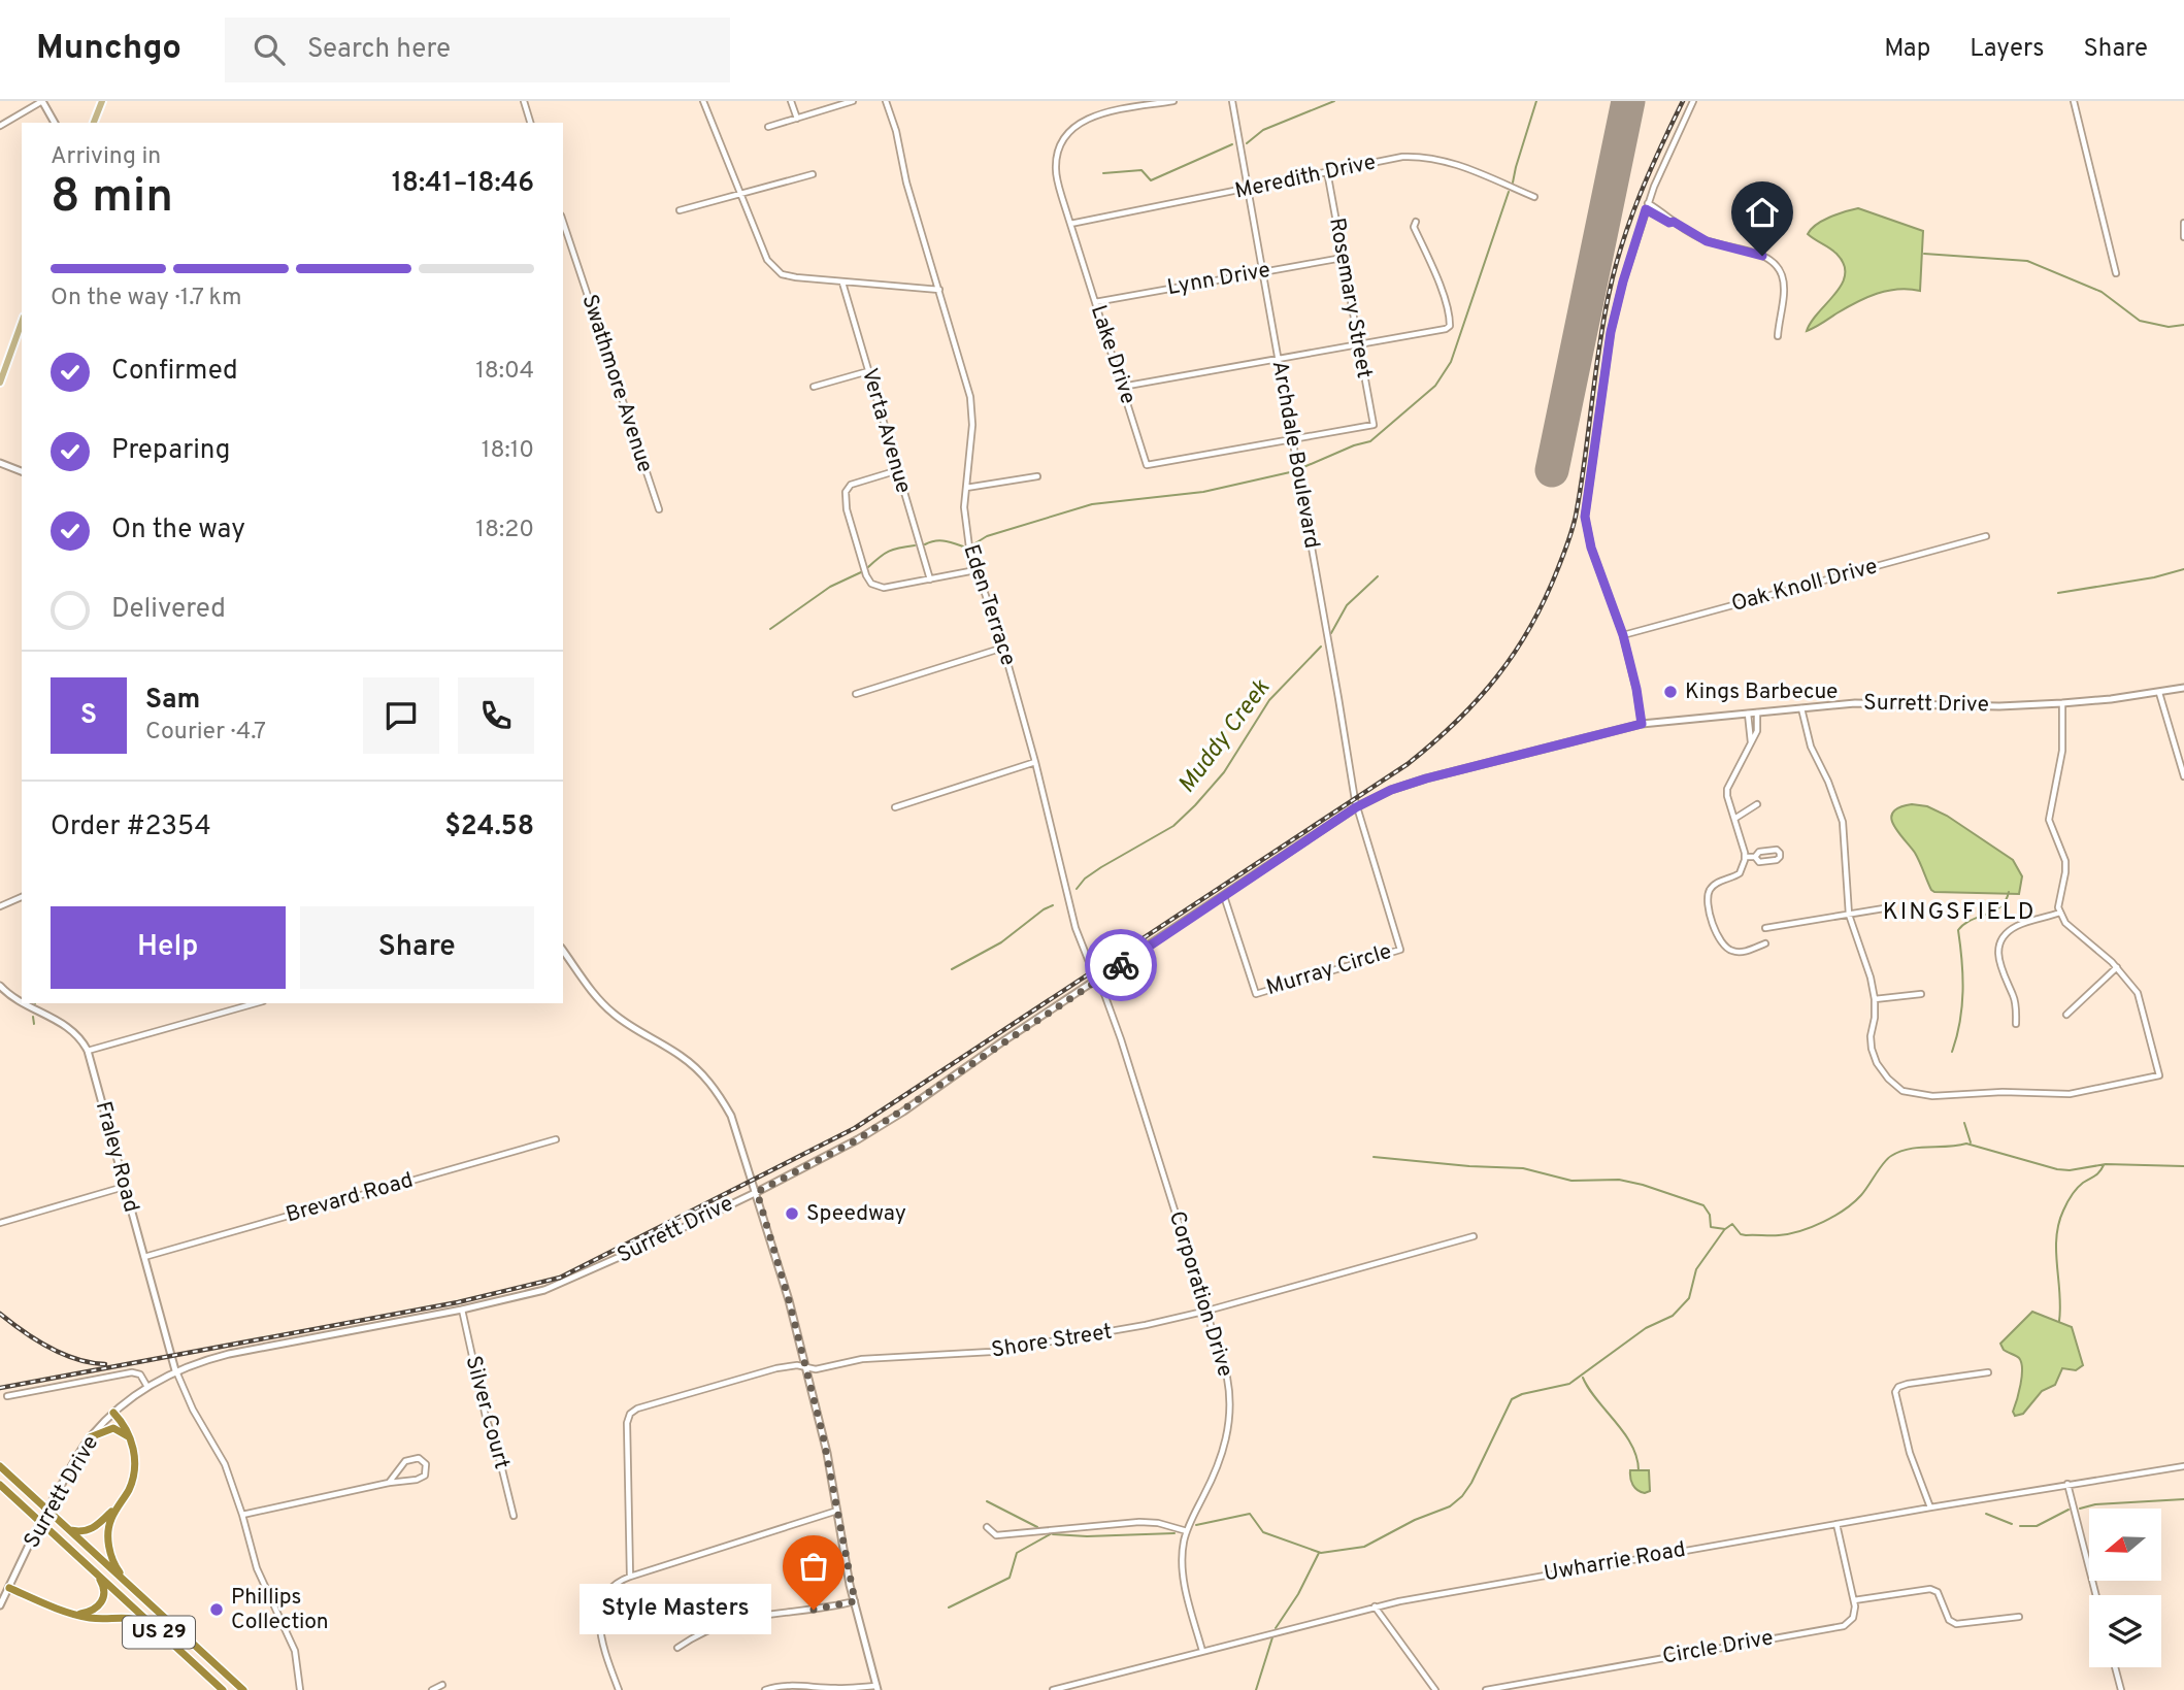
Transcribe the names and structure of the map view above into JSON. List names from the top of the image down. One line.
{"streets":{"highway":["US 29"],"street":["Meredith Drive","Lynn Drive","Rosemary Street","Lake Drive","Swathmore Avenue","Verta Avenue","Archdale Boulevard","Oak Knoll Drive","Eden Terrace","Surrett Drive","Murray Circle","Fraley Road","Brevard Road","Corporation Drive","Shore Street","Silver Court","Uwharrie Road","Circle Drive"]},"crossings":[["Meredith Drive","Rosemary Street"],["Meredith Drive","Lake Drive"],["Meredith Drive","Archdale Boulevard"],["Lynn Drive","Rosemary Street"],["Lynn Drive","Lake Drive"],["Lynn Drive","Archdale Boulevard"],["Rosemary Street","Lake Drive"],["Lake Drive","Archdale Boulevard"],["Archdale Boulevard","Surrett Drive"],["Archdale Boulevard","Murray Circle"],["Eden Terrace","Surrett Drive"],["Eden Terrace","Corporation Drive"],["Surrett Drive","Murray Circle"],["Surrett Drive","Fraley Road"],["Surrett Drive","Corporation Drive"],["Surrett Drive","Silver Court"],["Fraley Road","Brevard Road"],["Corporation Drive","Shore Street"],["Corporation Drive","Uwharrie Road"]],"districts":["KINGSFIELD"],"water":["Muddy Creek"],"places":["Kings Barbecue","Speedway","Phillips Collection","Style Masters"],"north":"left","page":{"header":"Munchgo","search":"Search here","nav":["Map","Layers","Share"],"heading":["8 min","Arriving in","18:41–18:46"],"panel":["Sam","Courier · 4.7","Order #2354","$24.58"],"bar":"On the way · 1.7 km","list":[["Confirmed","18:04"],["Preparing","18:10"],["On the way","18:20"],"Delivered"],"round":"S","buttons":["Help","Share"],"bubble":"Style Masters"}}
